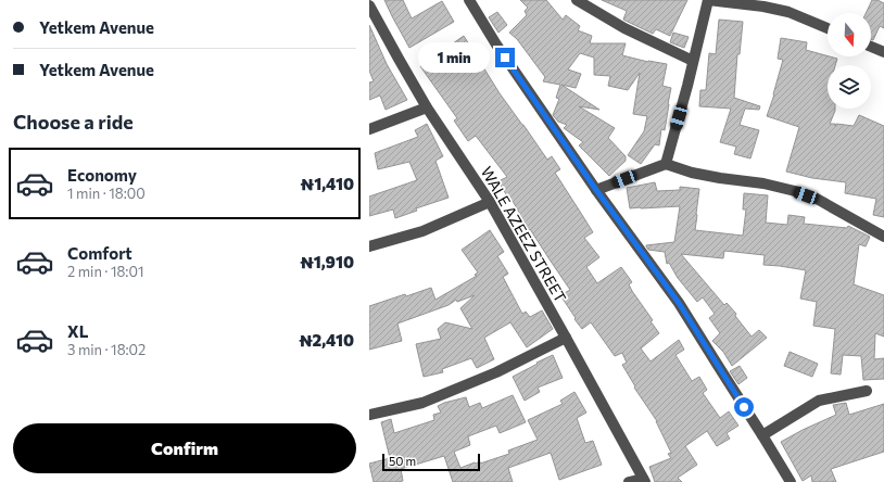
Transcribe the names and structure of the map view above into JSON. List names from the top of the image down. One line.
{"streets":{"street":["WALE AZEEZ STREET"]},"scale_bar":"50 m","north":"bottom","page":{"banner":["Yetkem Avenue","Yetkem Avenue"],"bubble":"1 min","heading":"Choose a ride","list":[{"name":"Economy","note":"1 min · 18:00","value":"₦1,410"},{"name":"Comfort","note":"2 min · 18:01","value":"₦1,910"},{"name":"XL","note":"3 min · 18:02","value":"₦2,410"}],"buttons":"Confirm","scale":"50 m"}}
